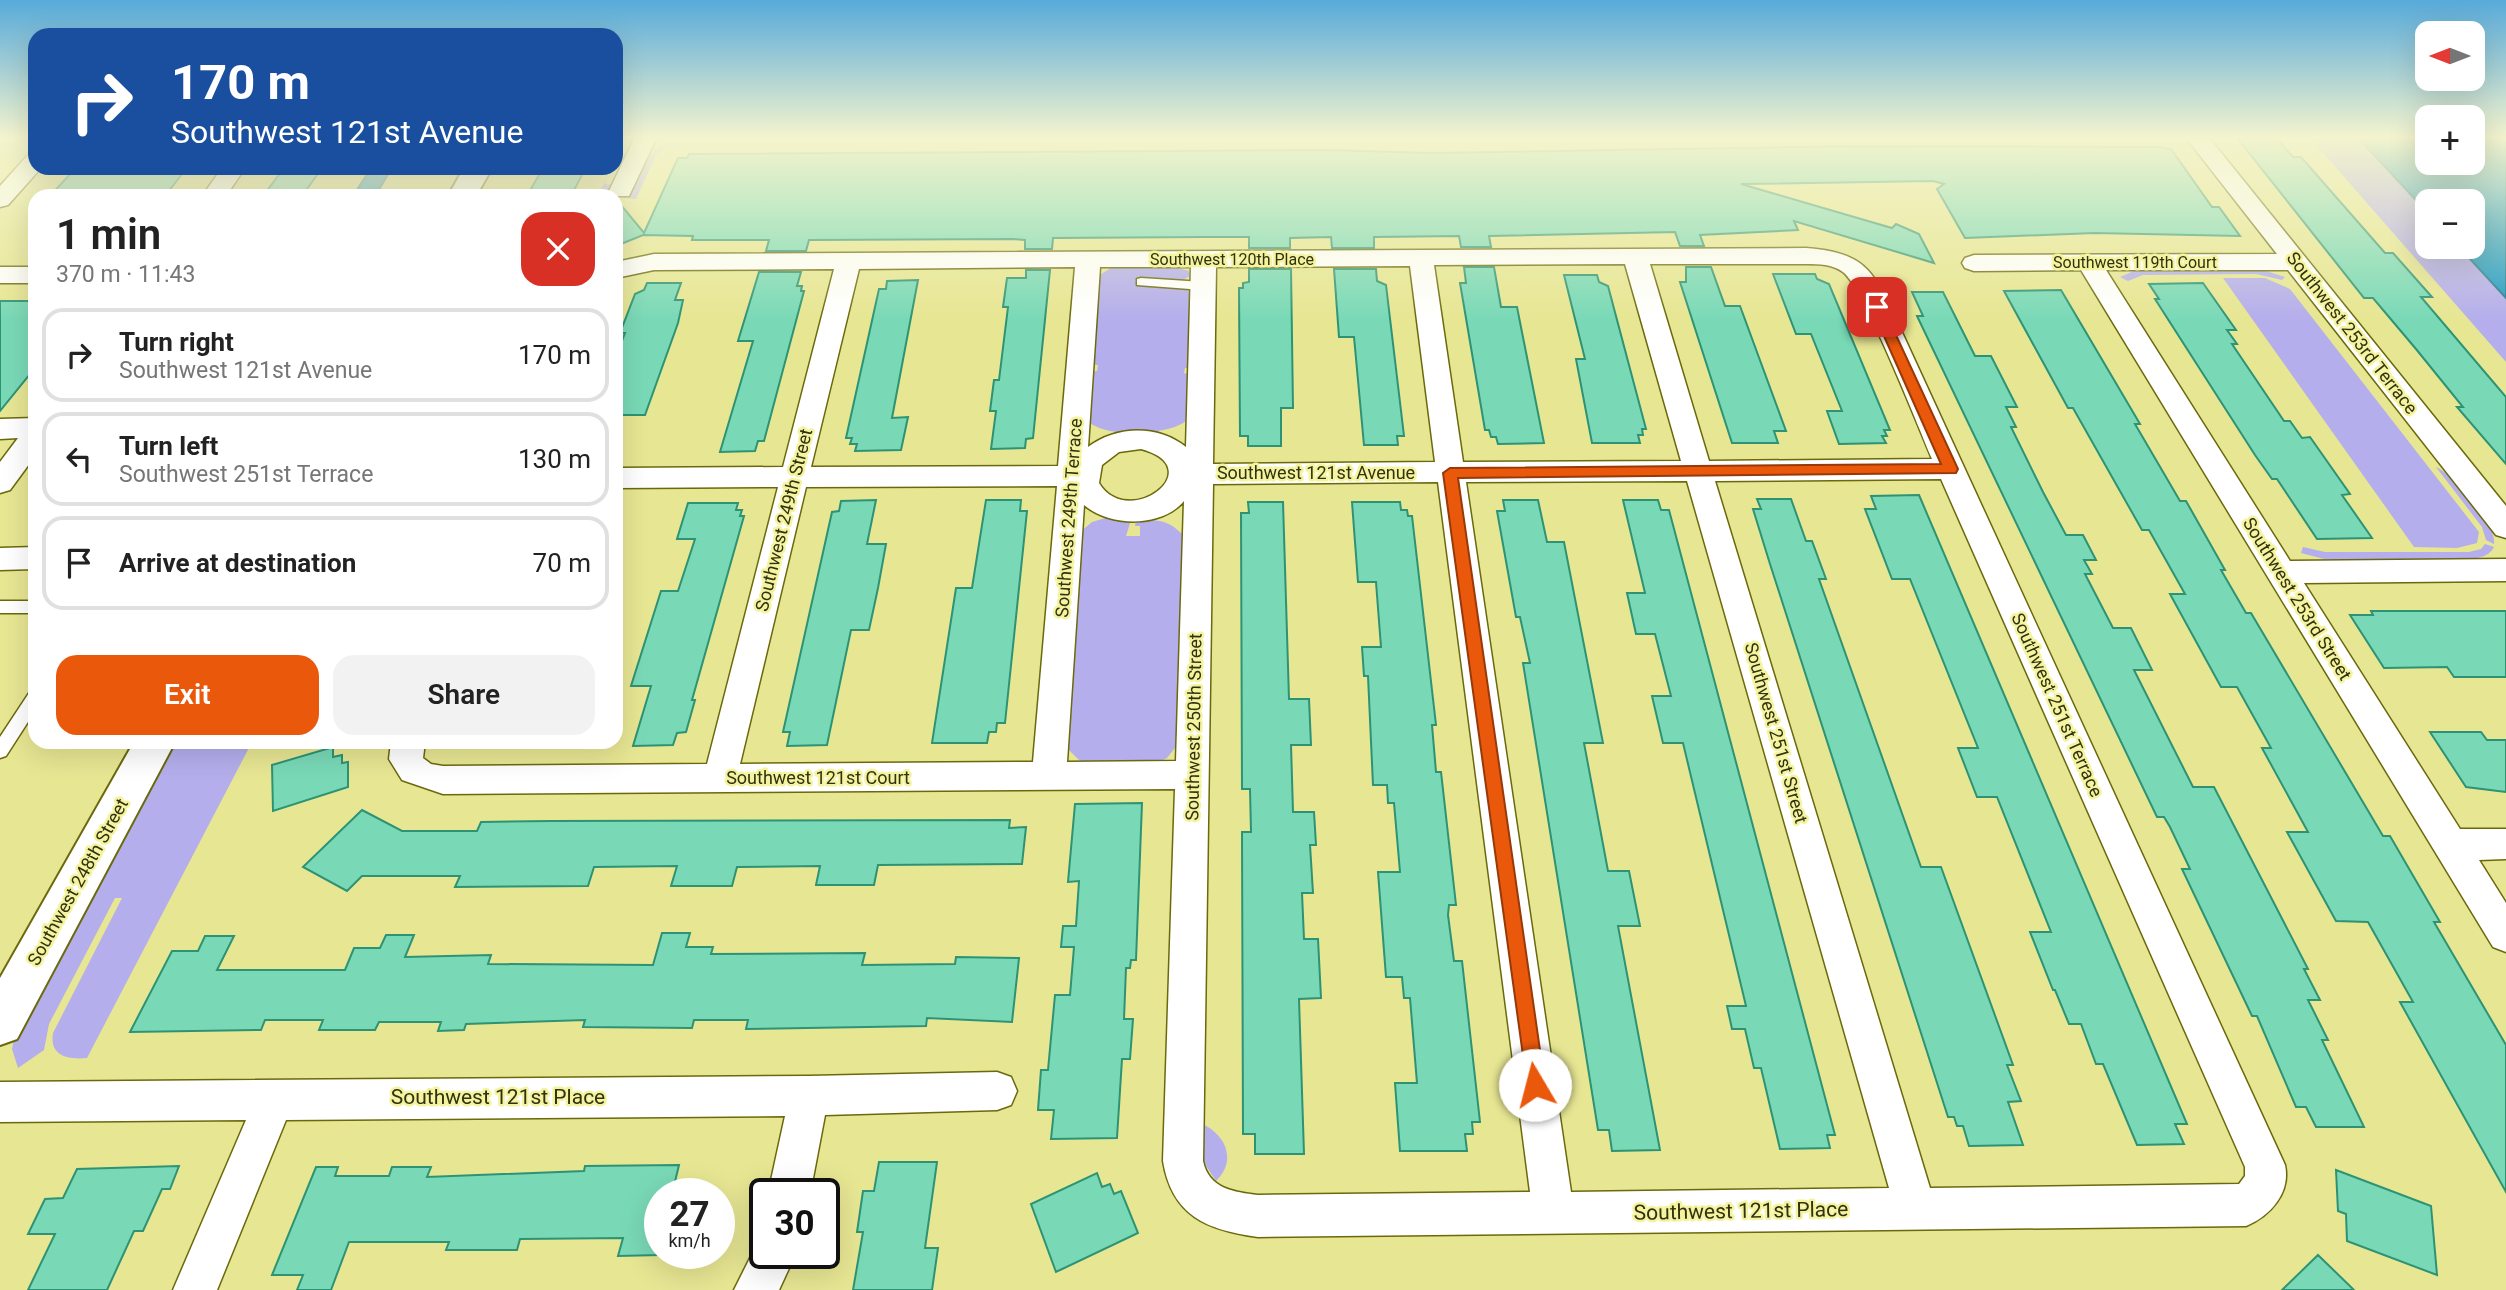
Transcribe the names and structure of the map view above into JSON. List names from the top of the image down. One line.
{"streets":{"street":["Southwest 120th Place","Southwest 119th Court","Southwest 253rd Terrace","Southwest 121st Avenue","Southwest 249th Terrace","Southwest 249th Street","Southwest 253rd Street","Southwest 251st Terrace","Southwest 250th Street","Southwest 251st Street","Southwest 121st Court","Southwest 248th Street","Southwest 121st Place"]},"crossings":[["Southwest 120th Place","Southwest 249th Terrace"],["Southwest 120th Place","Southwest 249th Street"],["Southwest 120th Place","Southwest 251st Terrace"],["Southwest 120th Place","Southwest 250th Street"],["Southwest 120th Place","Southwest 251st Street"],["Southwest 119th Court","Southwest 253rd Terrace"],["Southwest 119th Court","Southwest 253rd Street"],["Southwest 121st Avenue","Southwest 249th Terrace"],["Southwest 121st Avenue","Southwest 251st Terrace"],["Southwest 121st Avenue","Southwest 250th Street"],["Southwest 121st Avenue","Southwest 251st Street"],["Southwest 249th Terrace","Southwest 250th Street"],["Southwest 249th Terrace","Southwest 121st Court"],["Southwest 249th Street","Southwest 121st Court"],["Southwest 251st Terrace","Southwest 121st Place"],["Southwest 250th Street","Southwest 121st Court"],["Southwest 250th Street","Southwest 121st Place"],["Southwest 251st Street","Southwest 121st Place"]],"north":"left","page":{"map_buttons":["+","−"],"turn":["170 m","Southwest 121st Avenue"],"heading":["1 min","370 m · 11:43"],"list":[{"name":"Turn right","note":"Southwest 121st Avenue","value":"170 m"},{"name":"Turn left","note":"Southwest 251st Terrace","value":"130 m"},{"name":"Arrive at destination","value":"70 m"}],"buttons":["Exit","Share"],"speed":"27 km/h","limit":"30"}}
